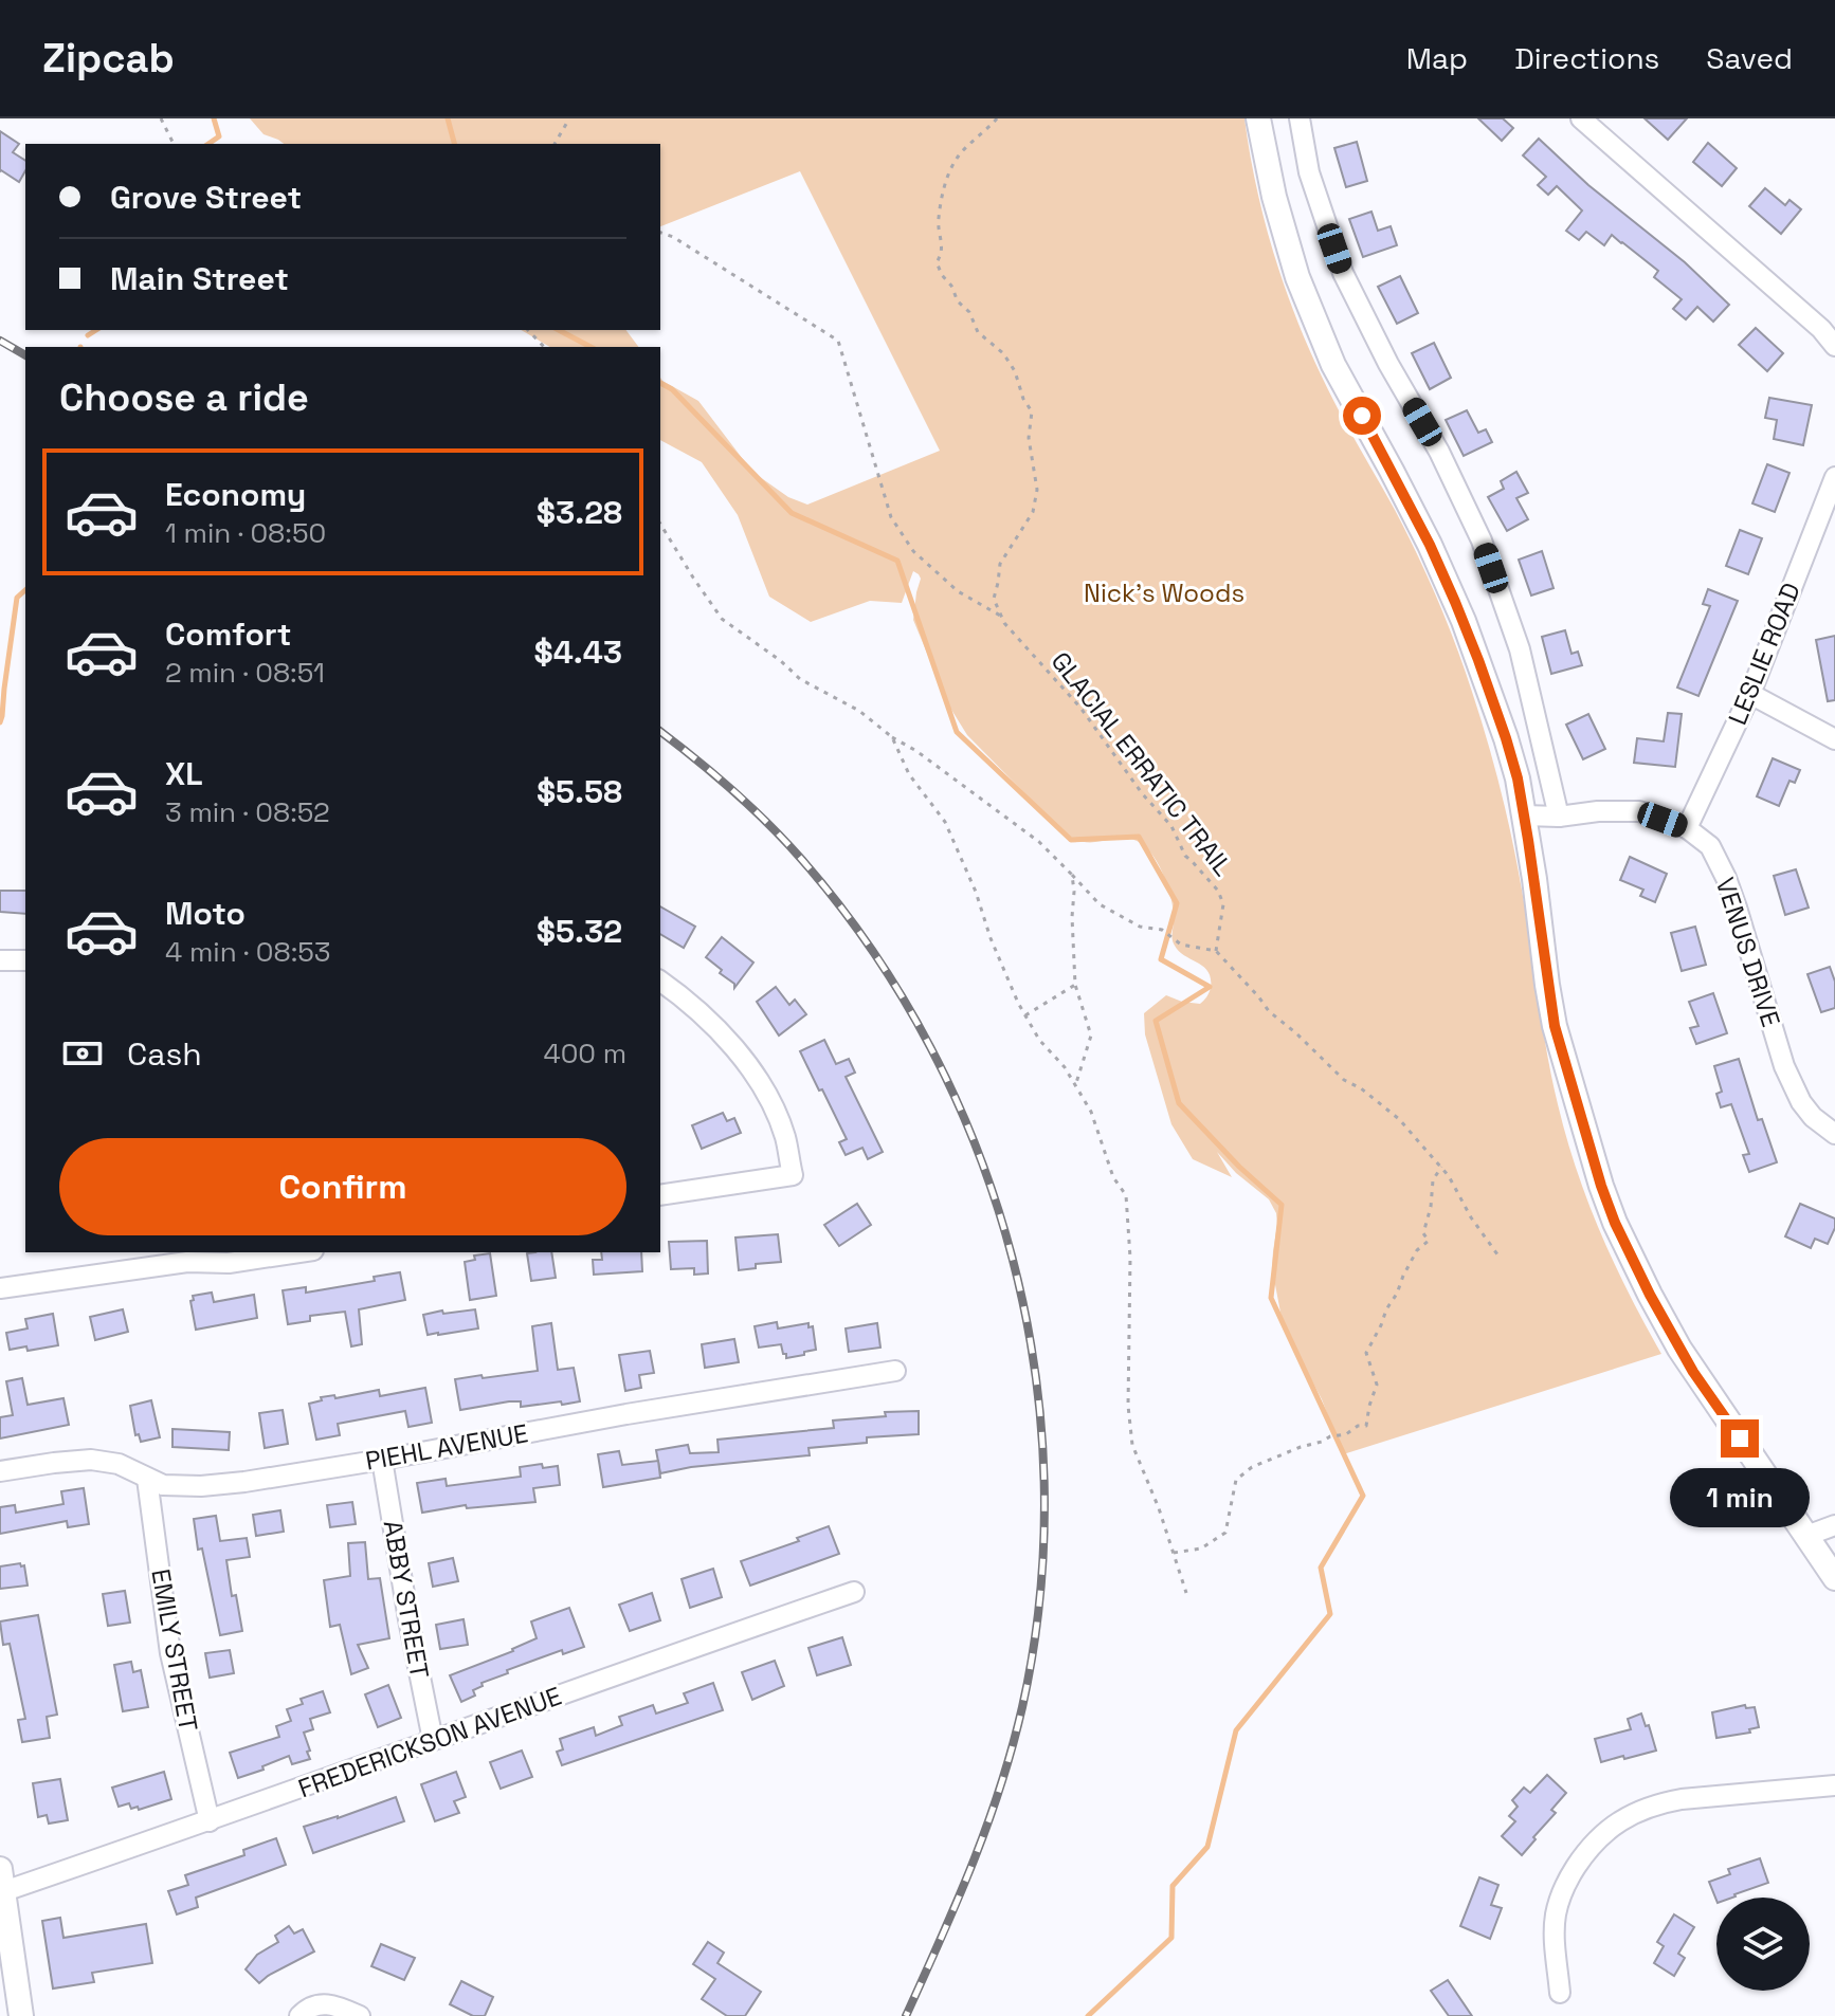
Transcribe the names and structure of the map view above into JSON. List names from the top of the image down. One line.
{"streets":{"street":["LESLIE ROAD","VENUS DRIVE","PIEHL AVENUE","ABBY STREET","EMILY STREET","FREDERICKSON AVENUE"],"path":["GLACIAL ERRATIC TRAIL"]},"crossings":[["LESLIE ROAD","VENUS DRIVE"],["PIEHL AVENUE","ABBY STREET"],["PIEHL AVENUE","EMILY STREET"],["ABBY STREET","FREDERICKSON AVENUE"],["EMILY STREET","FREDERICKSON AVENUE"]],"parks":["Nick's Woods"],"page":{"header":"Zipcab","nav":["Map","Directions","Saved"],"banner":["Grove Street","Main Street"],"heading":"Choose a ride","list":[{"name":"Economy","note":"1 min · 08:50","value":"$3.28"},{"name":"Comfort","note":"2 min · 08:51","value":"$4.43"},{"name":"XL","note":"3 min · 08:52","value":"$5.58"},{"name":"Moto","note":"4 min · 08:53","value":"$5.32"}],"pay":["Cash","400 m"],"buttons":"Confirm","bubble":"1 min"}}
